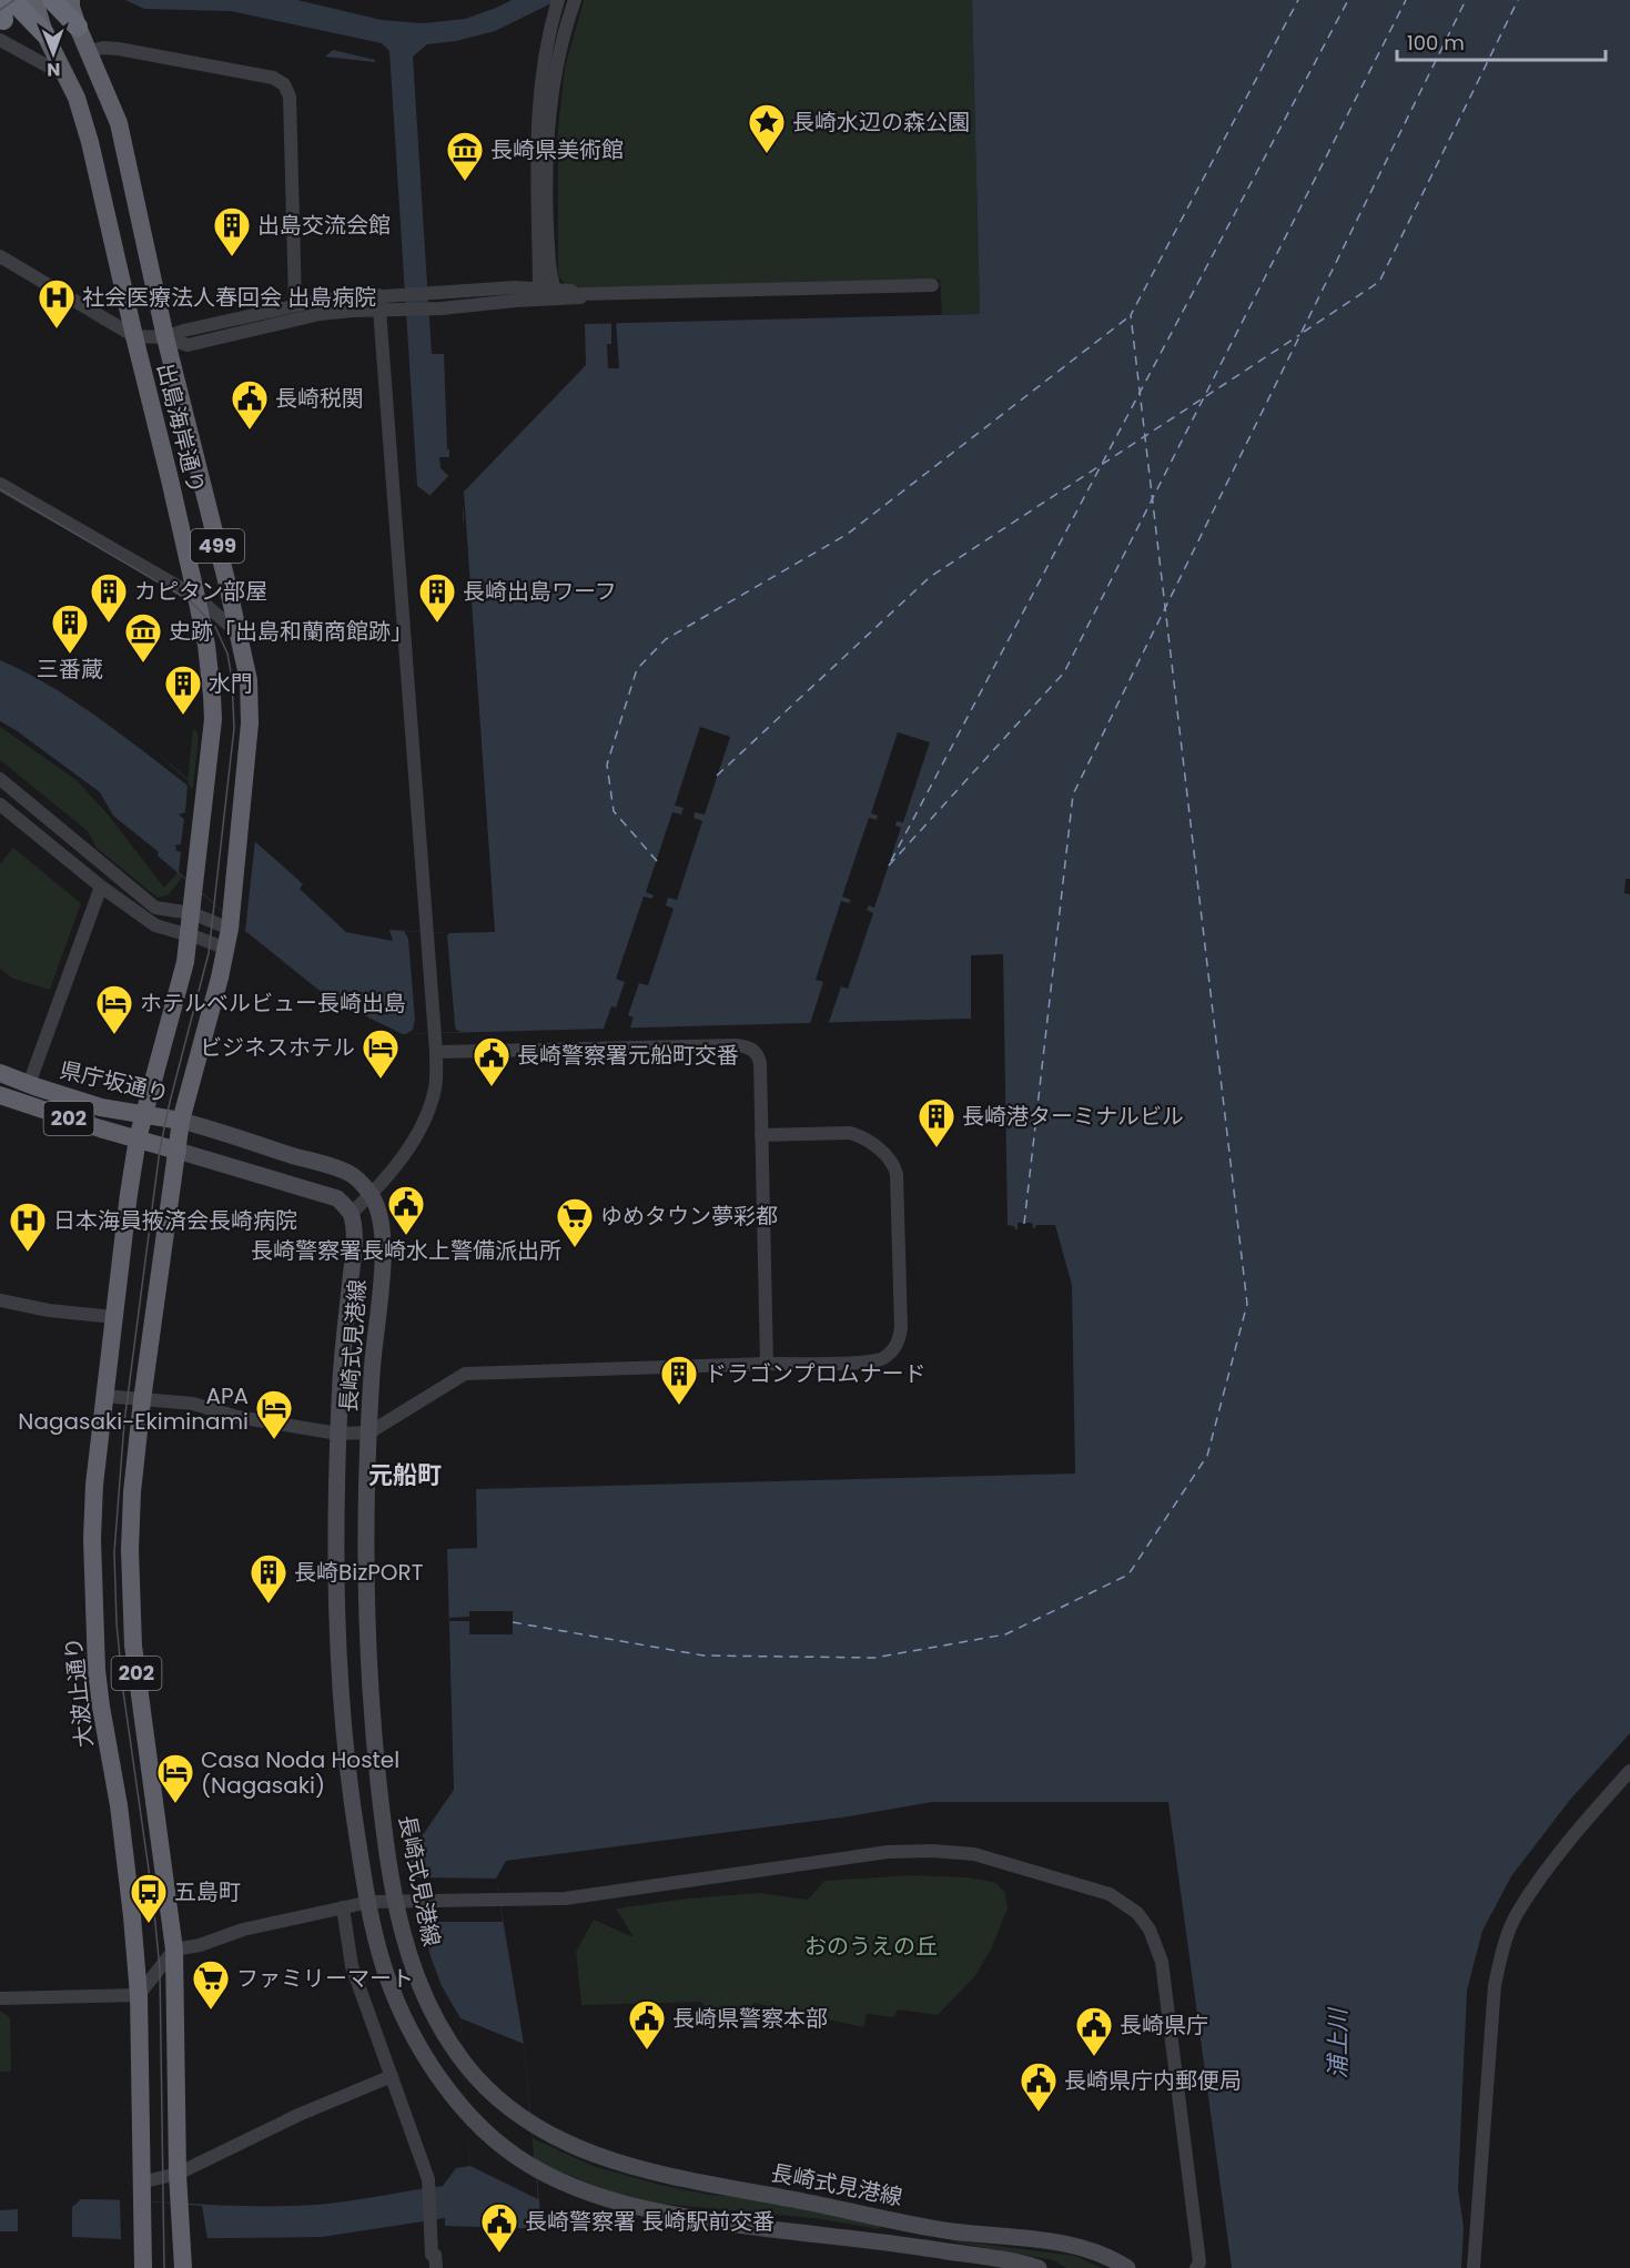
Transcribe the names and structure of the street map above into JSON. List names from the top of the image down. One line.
{"streets":{"highway":["出島海岸通り","499","県庁坂通り","202","大波止通り"],"main road":["長崎式見港線"]},"crossings":[["出島海岸通り","499"],["出島海岸通り","県庁坂通り"],["出島海岸通り","202"],["出島海岸通り","長崎式見港線"],["出島海岸通り","大波止通り"],["県庁坂通り","202"],["県庁坂通り","長崎式見港線"],["県庁坂通り","大波止通り"],["202","長崎式見港線"]],"districts":["元船町"],"water":["浦上川"],"parks":["おのうえの丘"],"places":{"place":["長崎水辺の森公園"],"museum":["長崎県美術館","史跡「出島和蘭商館跡」"],"building":["出島交流会館","カピタン部屋","長崎出島ワーフ","三番蔵","水門","長崎港ターミナルビル","ドラゴンプロムナード","長崎BizPORT"],"hospital":["社会医療法人春回会 出島病院","日本海員掖済会長崎病院"],"public building":["長崎税関","長崎警察署元船町交番","長崎警察署長崎水上警備派出所","長崎県警察本部","長崎県庁","長崎県庁内郵便局","長崎警察署 長崎駅前交番"],"hotel":["ホテルベルビュー長崎出島","ビジネスホテル","APA Nagasaki-Ekiminami","Casa Noda Hostel (Nagasaki)"],"supermarket":["ゆめタウン夢彩都","ファミリーマート"],"bus stop":["五島町"]},"scale_bar":"100 m","north":"bottom"}
